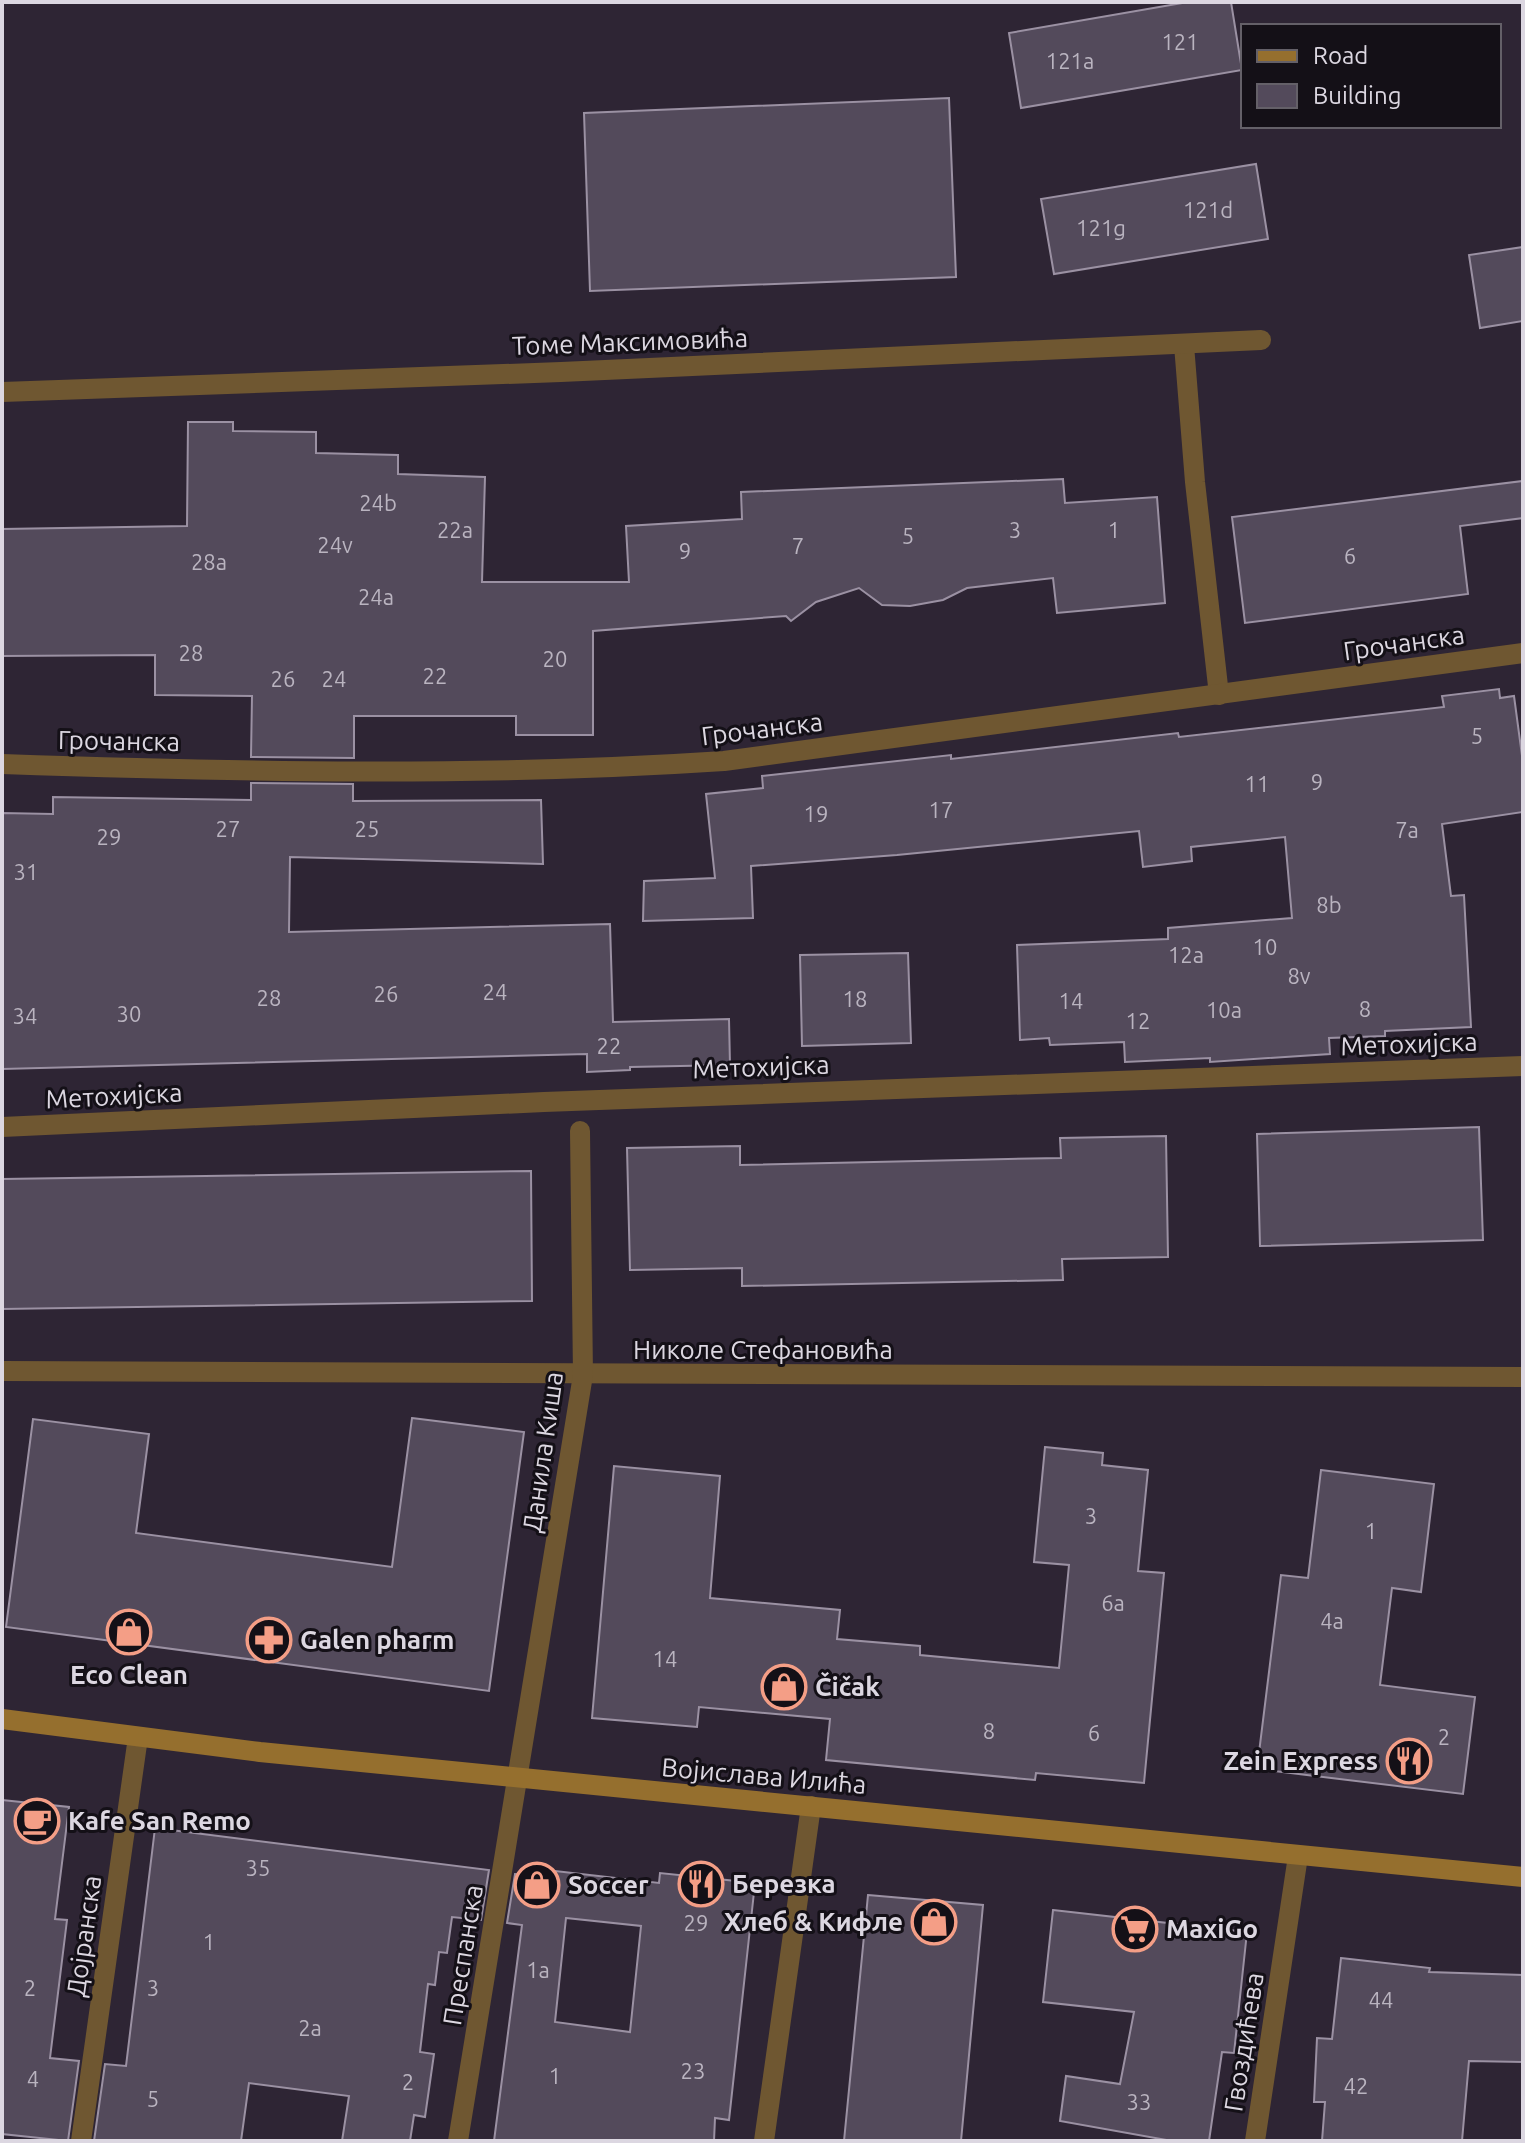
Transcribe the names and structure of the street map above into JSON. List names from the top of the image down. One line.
{"streets":{"main road":["Војислава Илића"],"street":["Томе Максимовића","Грочанска","Метохијска","Николе Стефановића","Данила Киша","Дојранска","Преспанска","Гвоздићева"]},"crossings":[["Николе Стефановића","Данила Киша"],["Данила Киша","Војислава Илића"],["Данила Киша","Преспанска"],["Војислава Илића","Дојранска"],["Војислава Илића","Преспанска"],["Војислава Илића","Гвоздићева"]],"places":{"shop":["Eco Clean","Čičak","Soccer","Хлеб & Кифле"],"pharmacy":["Galen pharm"],"restaurant":["Zein Express","Березка"],"cafe":["Kafe San Remo"],"supermarket":["MaxiGo"]},"house_numbers":["121","121a","121d","121g","24b","22a","3","1","5","24v","7","9","6","28a","24a","28","20","22","26","24","5","9","11","17","19","27","25","7a","29","31","8b","10","12a","8v","24","26","28","18","14","8","10a","30","34","12","22","3","1","6a","4a","14","8","6","2","35","29","1","1a","2","3","44","2a","23","1","4","2","42","5","33"],"legend":["Road","Building"]}
